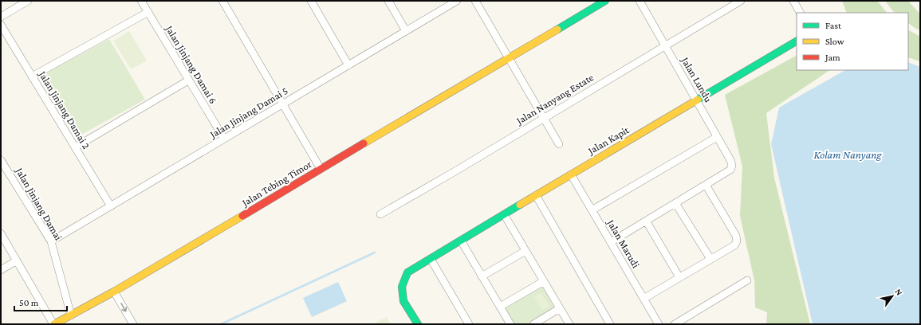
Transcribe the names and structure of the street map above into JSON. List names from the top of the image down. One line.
{"streets":{"street":["Jalan Jinjang Damai 6","Jalan Lundu","Jalan Nanyang Estate","Jalan Jinjang Damai 2","Jalan Jinjang Damai 5","Jalan Kapit","Jalan Tebing Timor","Jalan Jinjang Damai","Jalan Marudi"]},"crossings":[["Jalan Jinjang Damai 6","Jalan Jinjang Damai 5"],["Jalan Lundu","Jalan Nanyang Estate"],["Jalan Lundu","Jalan Kapit"],["Jalan Jinjang Damai 2","Jalan Jinjang Damai 5"],["Jalan Jinjang Damai 5","Jalan Jinjang Damai"],["Jalan Kapit","Jalan Marudi"],["Jalan Tebing Timor","Jalan Jinjang Damai"]],"water":["Kolam Nanyang"],"legend":["Fast","Slow","Jam"],"scale_bar":"50 m","north":"top right"}
